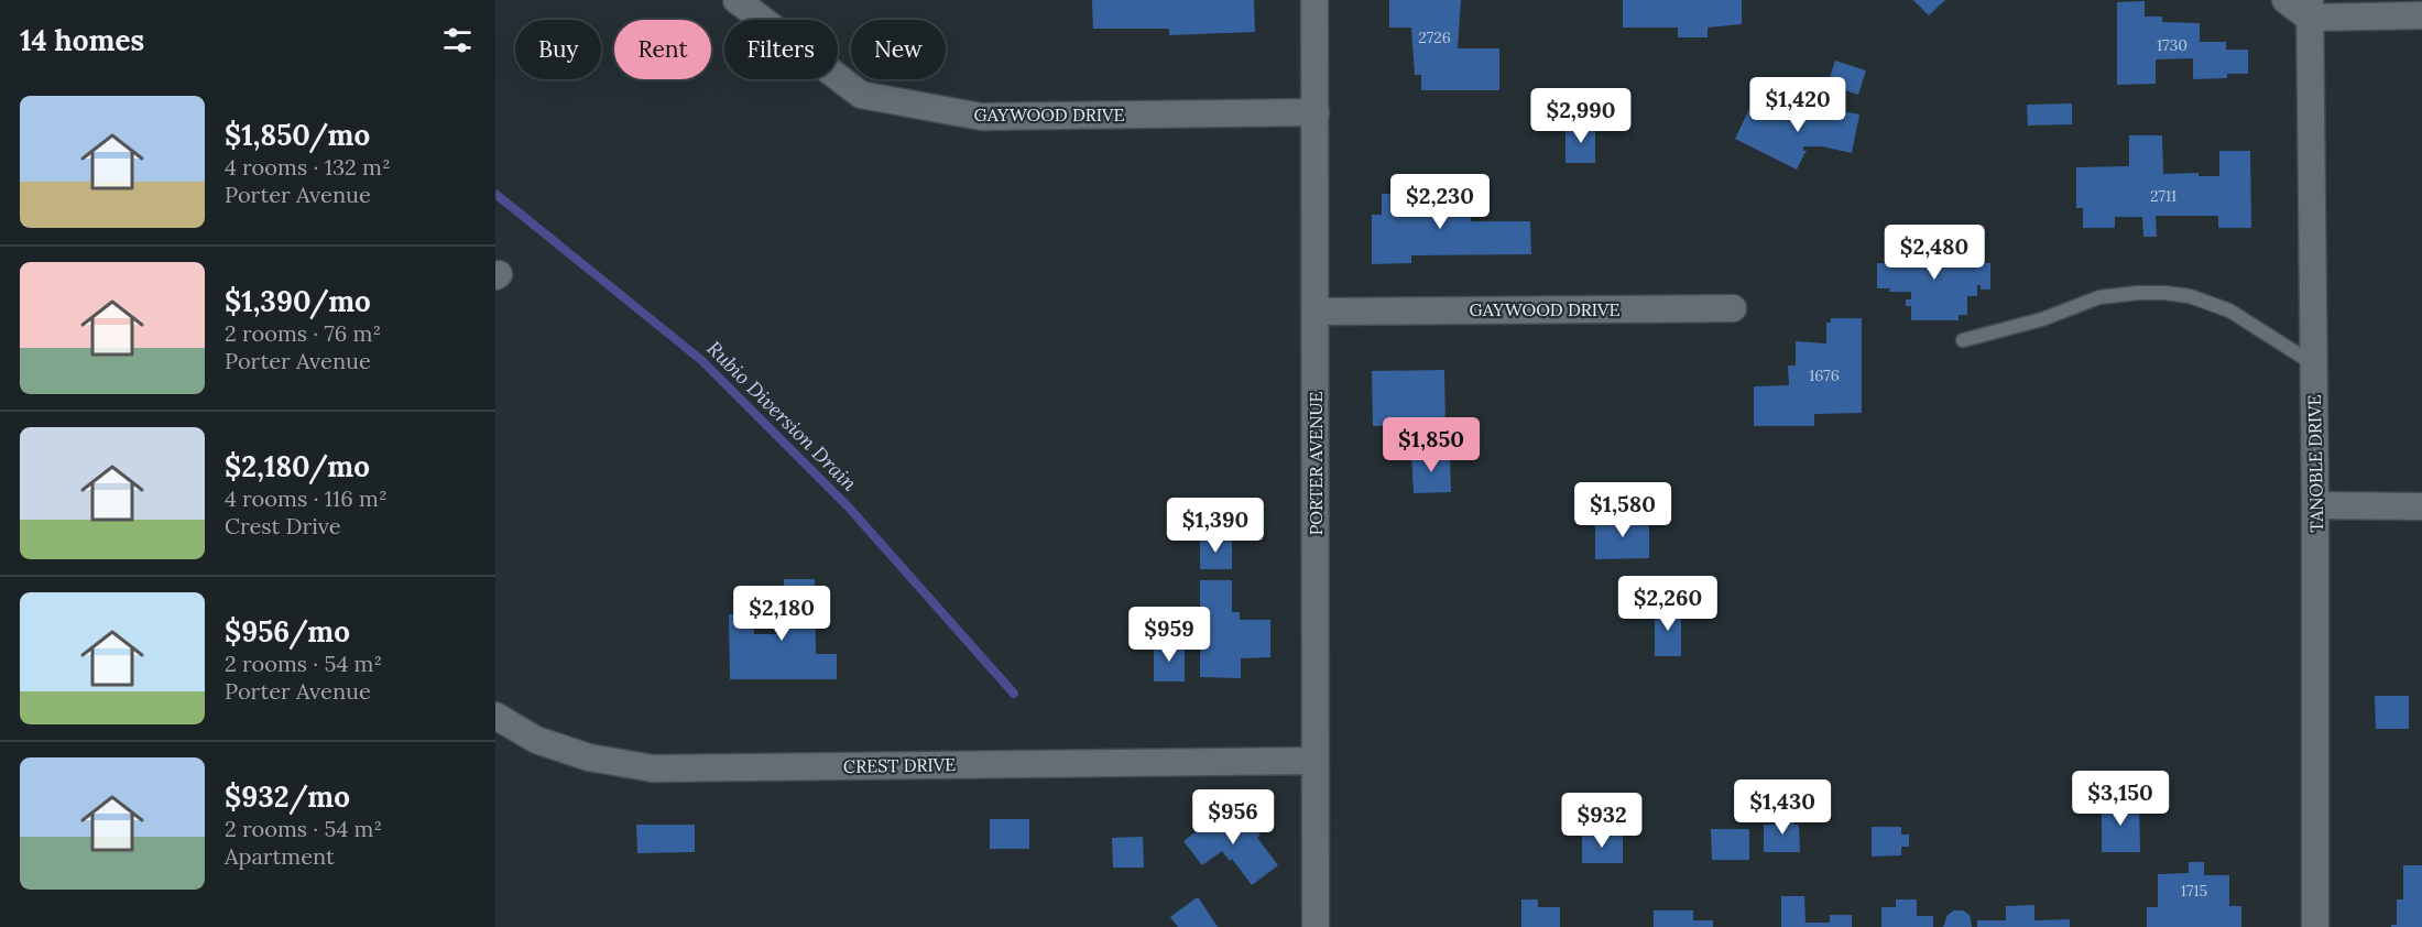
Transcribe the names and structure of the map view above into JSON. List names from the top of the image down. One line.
{"streets":{"street":["GAYWOOD DRIVE","PORTER AVENUE","TANOBLE DRIVE","CREST DRIVE"]},"crossings":[["GAYWOOD DRIVE","PORTER AVENUE"],["PORTER AVENUE","CREST DRIVE"]],"water":["Rubio Diversion Drain"],"house_numbers":["2726","1730","2711","1676","1715"],"page":{"heading":"14 homes","chip":["Buy","Rent","Filters","New"],"price":["$1,420","$2,990","$2,230","$2,480","$1,850","$1,580","$1,390","$2,260","$2,180","$959","$3,150","$1,430","$956","$932"],"list":[{"name":"$1,850/mo","note":"4 rooms · 132 m² · Porter Avenue"},{"name":"$1,390/mo","note":"2 rooms · 76 m² · Porter Avenue"},{"name":"$2,180/mo","note":"4 rooms · 116 m² · Crest Drive"},{"name":"$956/mo","note":"2 rooms · 54 m² · Porter Avenue"},{"name":"$932/mo","note":"2 rooms · 54 m² · Apartment"}]}}
